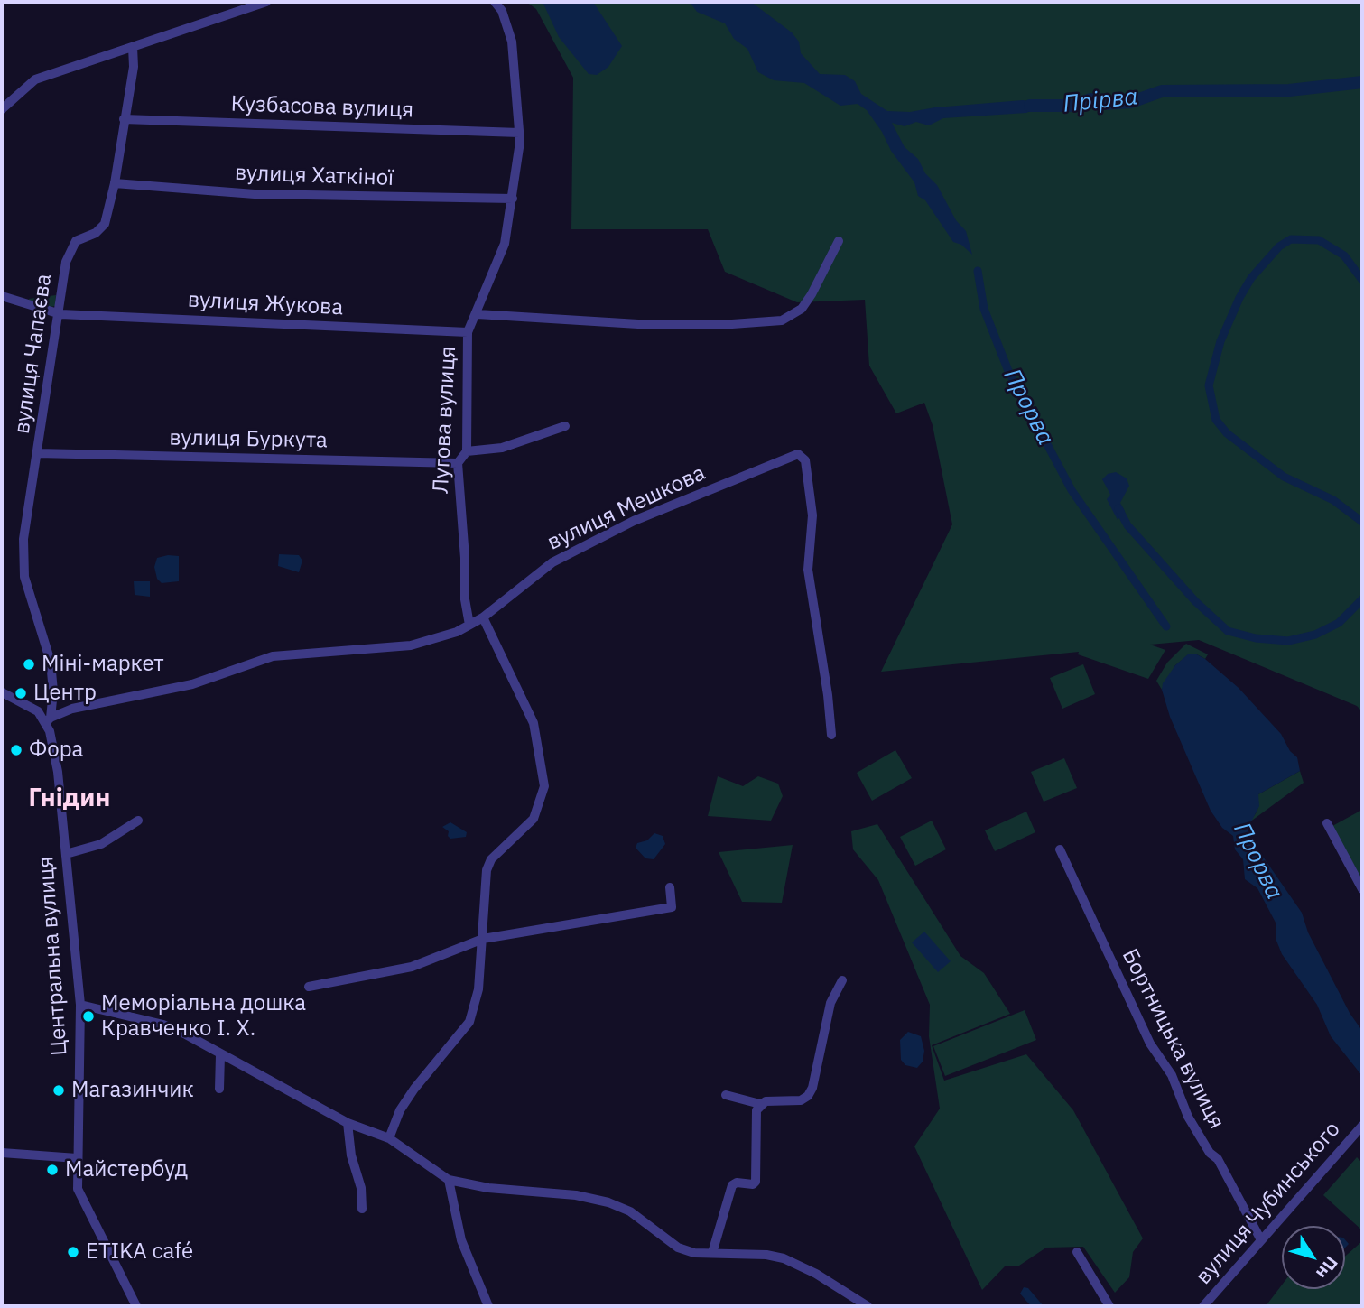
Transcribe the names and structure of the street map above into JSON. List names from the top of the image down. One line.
{"streets":{"street":["Кузбасова вулиця","вулиця Хаткіної","вулиця Жукова","вулиця Чапаєва","Лугова вулиця","вулиця Буркута","вулиця Мешкова","Центральна вулиця","Бортницька вулиця","вулиця Чубинського"]},"crossings":[["Кузбасова вулиця","вулиця Чапаєва"],["Кузбасова вулиця","Лугова вулиця"],["вулиця Хаткіної","вулиця Чапаєва"],["вулиця Хаткіної","Лугова вулиця"],["вулиця Жукова","вулиця Чапаєва"],["вулиця Жукова","Лугова вулиця"],["вулиця Чапаєва","вулиця Буркута"],["вулиця Чапаєва","вулиця Мешкова"],["вулиця Чапаєва","Центральна вулиця"],["Лугова вулиця","вулиця Буркута"],["Лугова вулиця","вулиця Мешкова"],["вулиця Мешкова","Центральна вулиця"],["Бортницька вулиця","вулиця Чубинського"]],"districts":["Гнідин"],"water":["Прірва","Прорва"],"places":["Міні-маркет","Центр","Фора","Меморіальна дошка Кравченко І. Х.","Магазинчик","Майстербуд","ETIKA café"],"north":"bottom right"}
